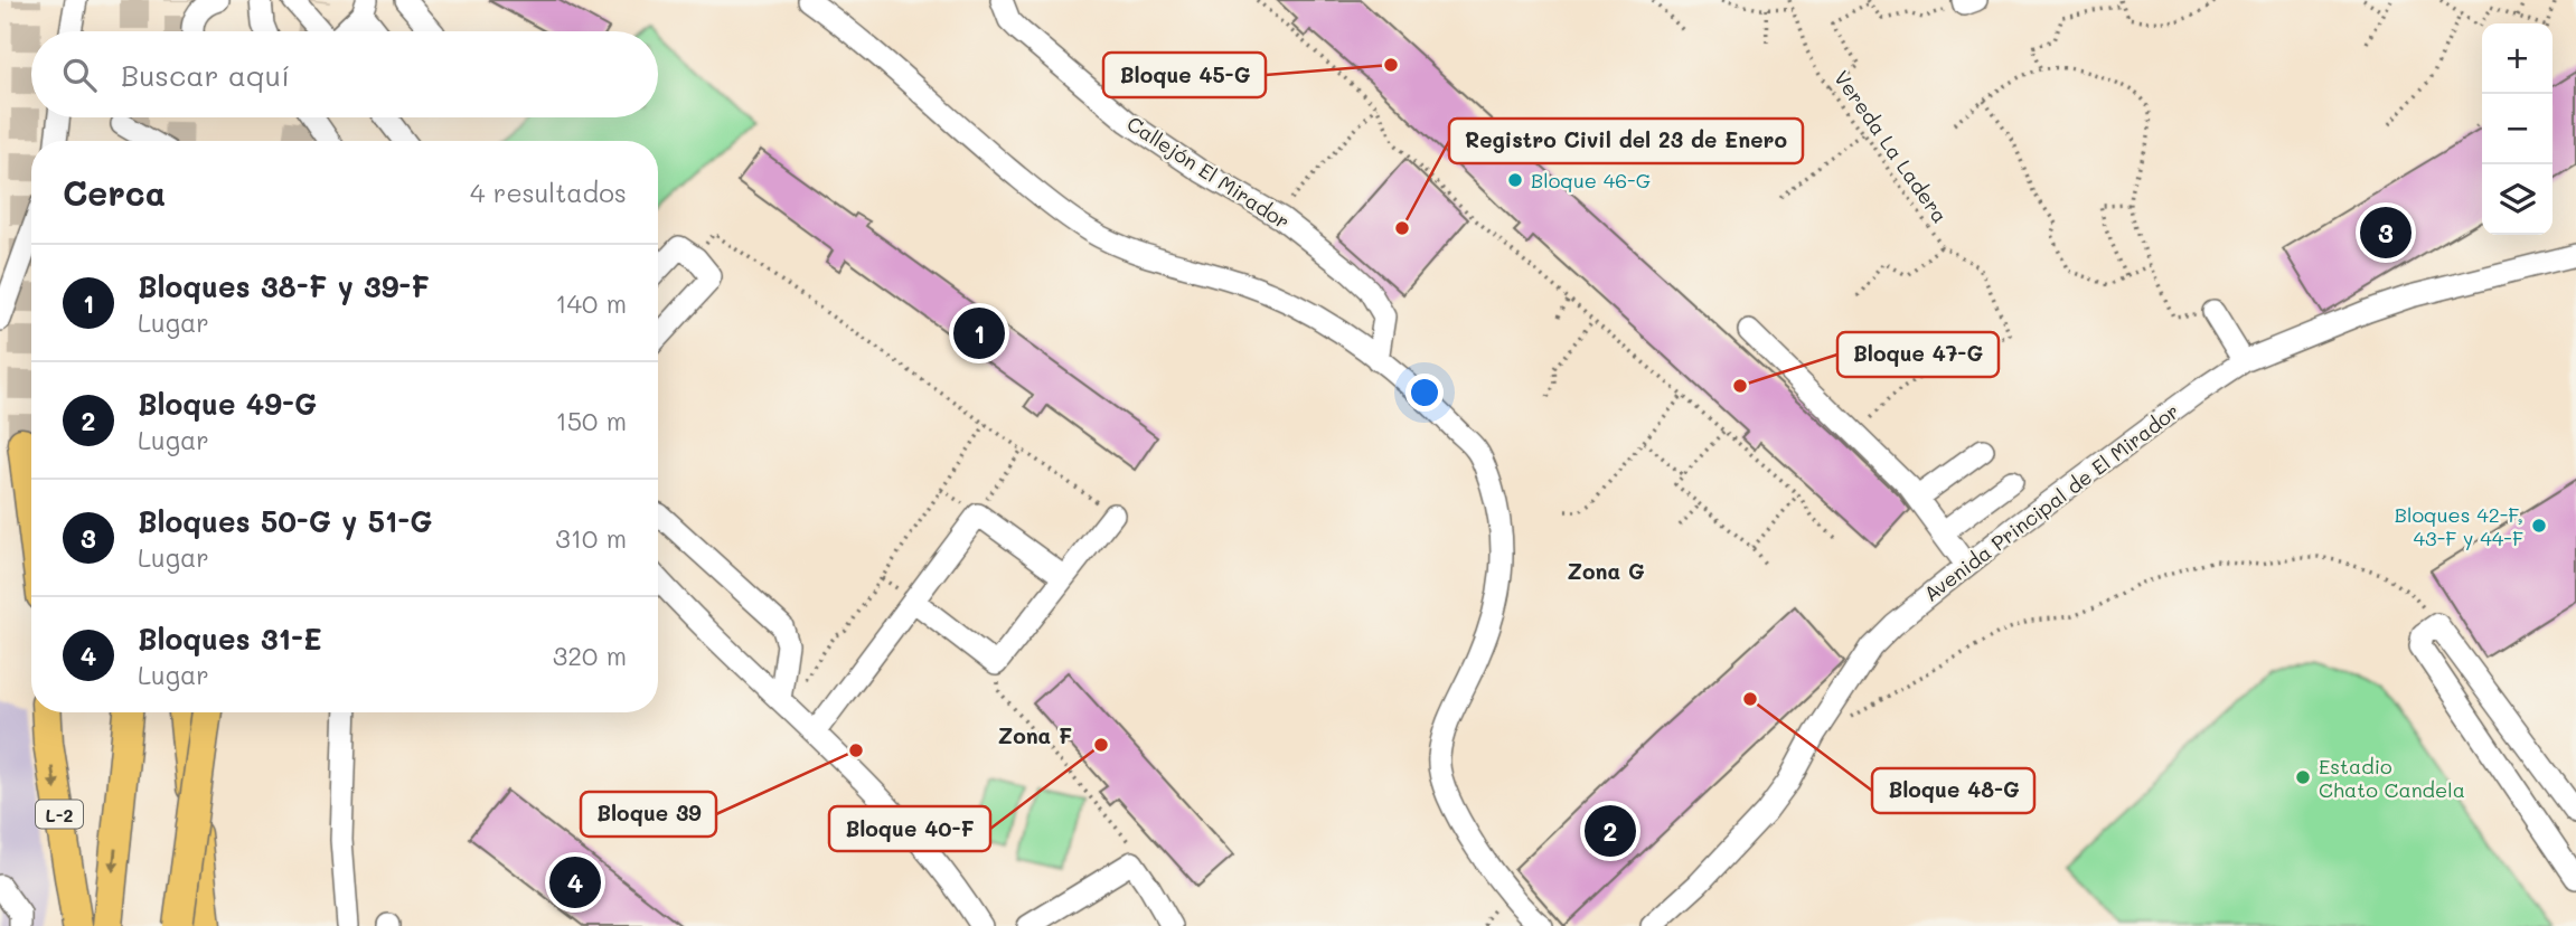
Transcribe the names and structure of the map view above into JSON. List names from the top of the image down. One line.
{"streets":{"highway":["L-2"],"street":["Callejón El Mirador","Avenida Principal de El Mirador"],"path":["Vereda La Ladera"]},"districts":["Zona G","Zona F"],"places":["Bloque 45-G","Bloque 46-G","Registro Civil del 23 de Enero","Bloque 47-G","Bloques 42-F, 43-F y 44-F","Bloque 48-G","Bloque 40-F","Bloque 39","Estadio Chato Candela"],"page":{"map_buttons":["+","−"],"search":"Buscar aquí","heading":["Cerca","4 resultados"],"pins":["3","1","2","4"],"list":[{"mark":"1","name":"Bloques 38-F y 39-F","note":"Lugar","value":"140 m"},{"mark":"2","name":"Bloque 49-G","note":"Lugar","value":"150 m"},{"mark":"3","name":"Bloques 50-G y 51-G","note":"Lugar","value":"310 m"},{"mark":"4","name":"Bloques 31-E","note":"Lugar","value":"320 m"}]}}
